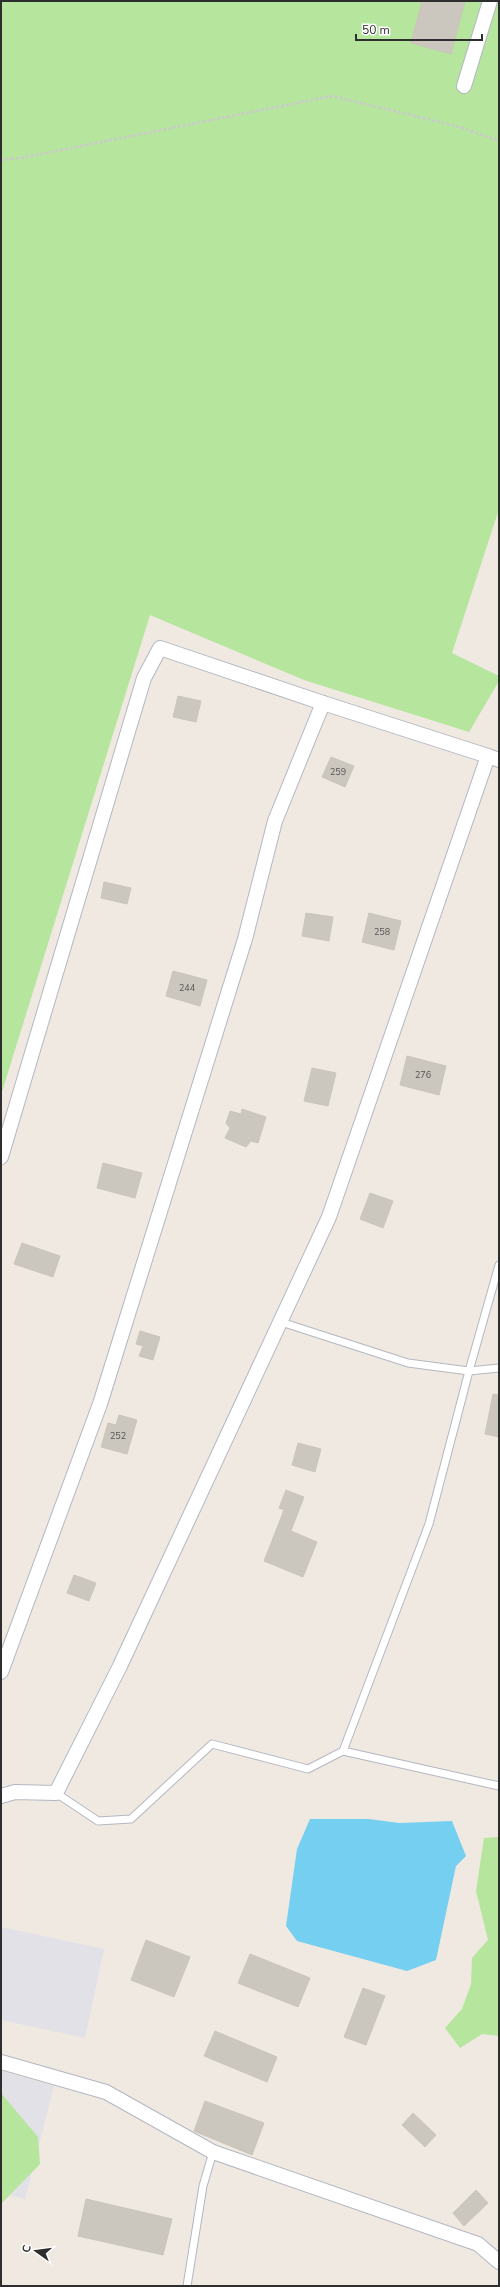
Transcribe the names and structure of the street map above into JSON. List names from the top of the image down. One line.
{"house_numbers":["259","258","244","276","252"],"scale_bar":"50 m","north":"left"}
